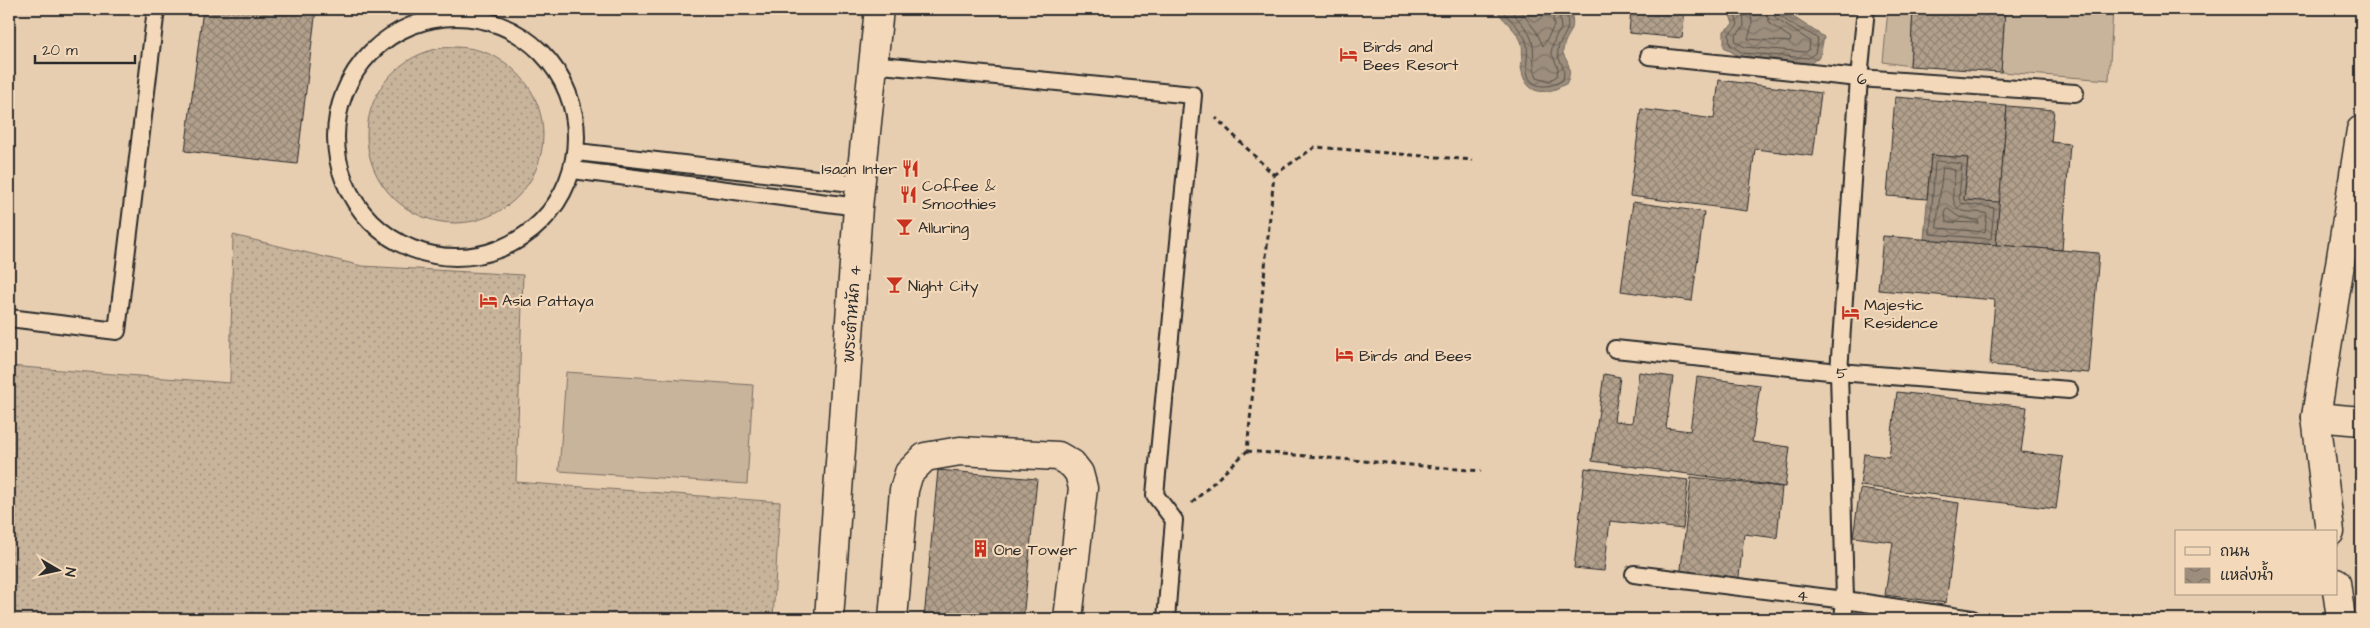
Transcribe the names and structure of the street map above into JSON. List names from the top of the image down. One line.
{"streets":{"street":["พระตำหนัก 4"],"lane":["6","5","4"]},"places":{"hotel":["Birds and Bees Resort","Asia Pattaya","Majestic Residence","Birds and Bees"],"restaurant":["Isaan Inter","Coffee & Smoothies"],"bar":["Alluring","Night City"],"building":["One Tower"]},"legend":["ถนน","แหล่งน้ำ"],"scale_bar":"20 m","north":"right"}
